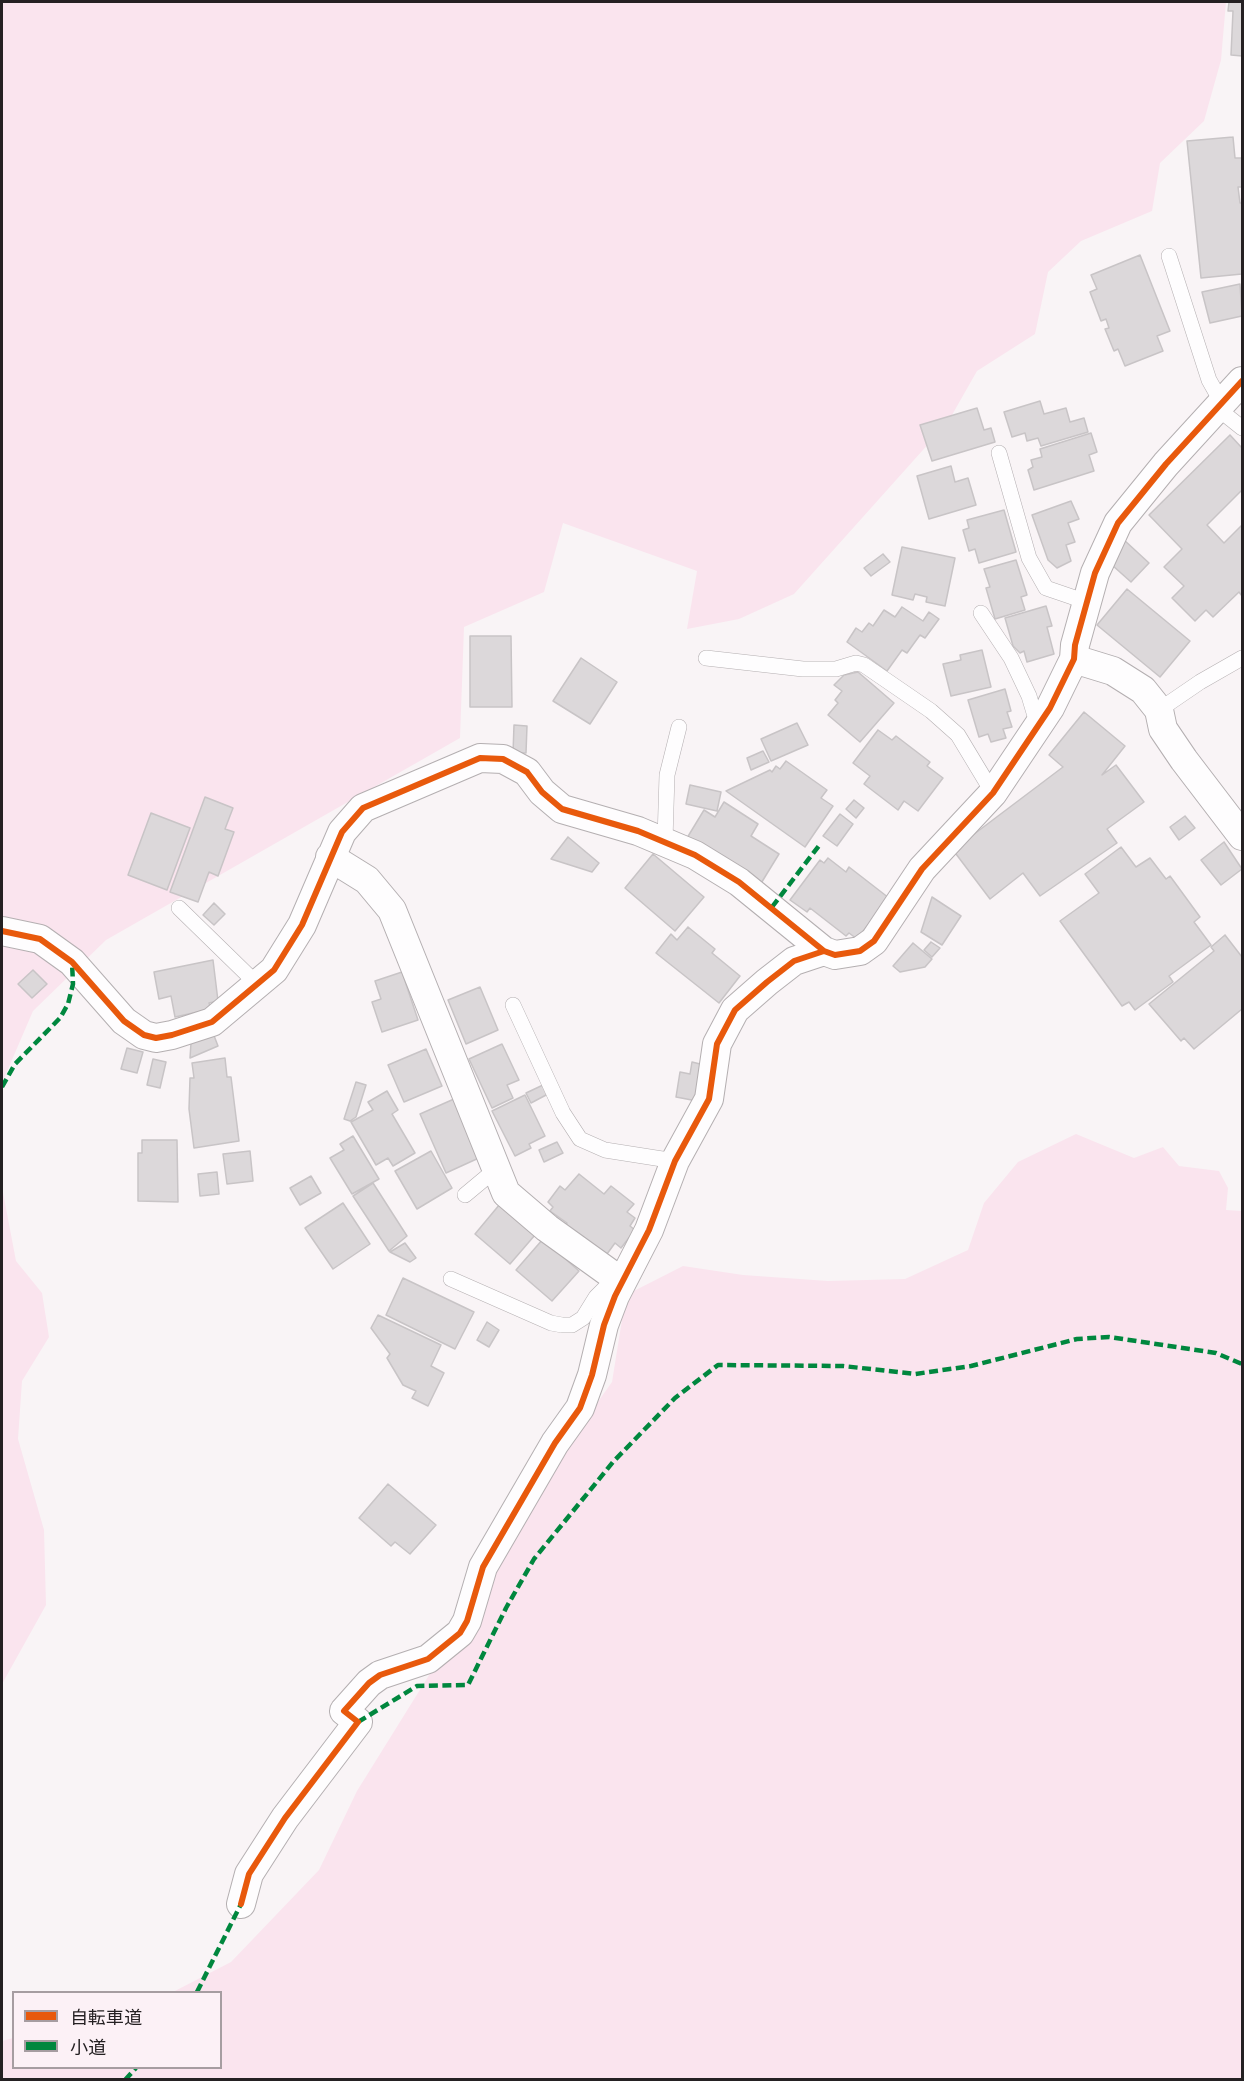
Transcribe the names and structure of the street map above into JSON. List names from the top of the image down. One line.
{"legend":["自転車道","小道"]}
